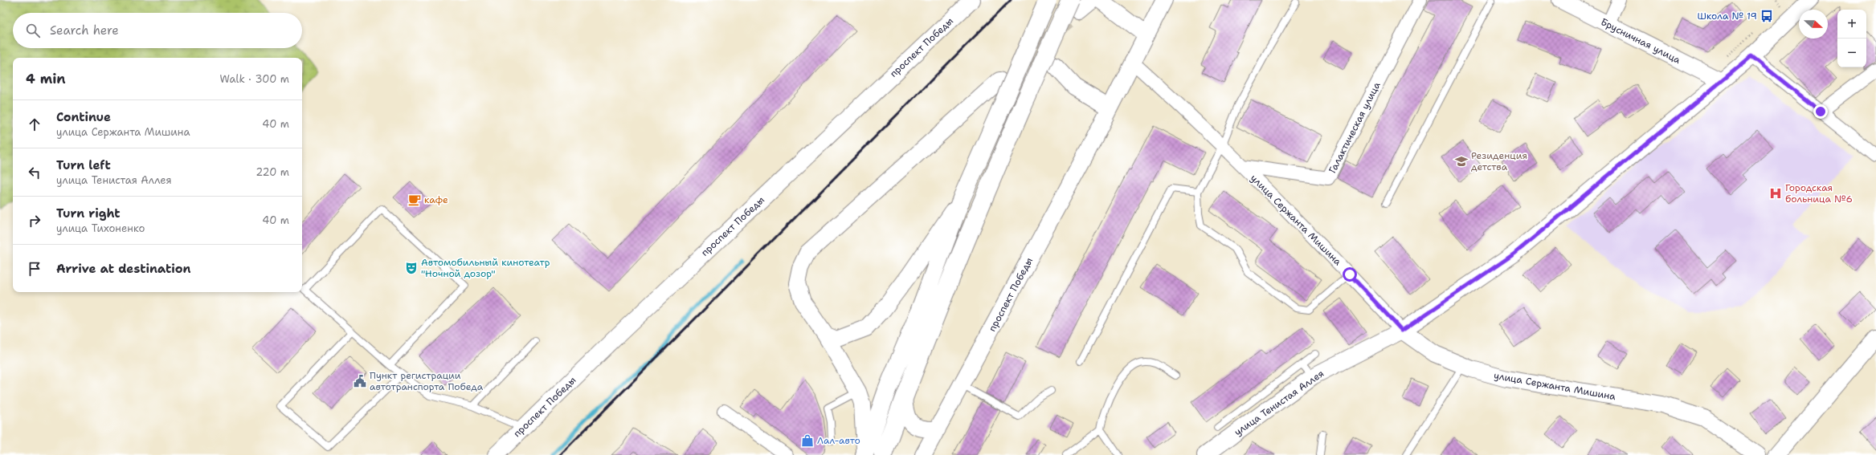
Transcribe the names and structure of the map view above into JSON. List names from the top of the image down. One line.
{"streets":{"street":["Брусничная улица","проспект Победы","Галактическая улица","улица Сержанта Мишина","улица Тенистая Аллея"]},"crossings":[["Брусничная улица","улица Тенистая Аллея"],["проспект Победы","улица Сержанта Мишина"],["Галактическая улица","улица Сержанта Мишина"],["улица Сержанта Мишина","улица Тенистая Аллея"]],"places":{"bus stop":["Школа № 19"],"school or university":["Резиденция детства"],"hospital":["Городская больница №6"],"cafe":["кафе"],"theatre":["Автомобильный кинотеатр \"Ночной дозор\""],"public building":["Пункт регистрации автотранспорта Победа"],"shop":["Лал-авто"]},"north":"right","page":{"map_buttons":["+","−"],"search":"Search here","heading":["4 min","Walk · 300 m"],"list":[["Continue","улица Сержанта Мишина","40 m"],["Turn left","улица Тенистая Аллея","220 m"],["Turn right","улица Тихоненко","40 m"],"Arrive at destination"]}}
